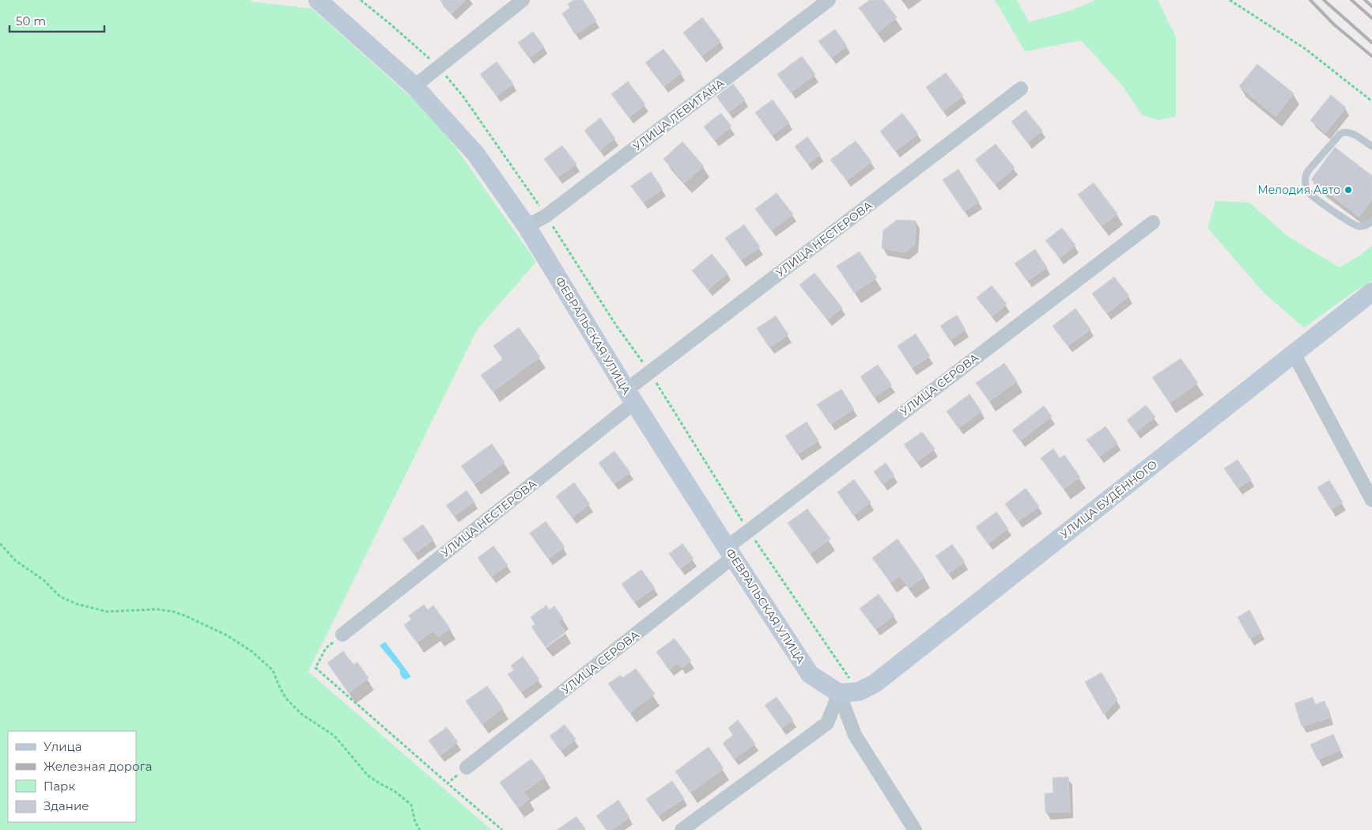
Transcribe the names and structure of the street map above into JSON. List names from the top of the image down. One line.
{"streets":{"main road":["ФЕВРАЛЬСКАЯ УЛИЦА","УЛИЦА БУДЁННОГО"],"street":["УЛИЦА ЛЕВИТАНА","УЛИЦА НЕСТЕРОВА","УЛИЦА СЕРОВА"]},"crossings":[["УЛИЦА ЛЕВИТАНА","ФЕВРАЛЬСКАЯ УЛИЦА"],["УЛИЦА НЕСТЕРОВА","ФЕВРАЛЬСКАЯ УЛИЦА"],["ФЕВРАЛЬСКАЯ УЛИЦА","УЛИЦА СЕРОВА"],["ФЕВРАЛЬСКАЯ УЛИЦА","УЛИЦА БУДЁННОГО"]],"places":["Мелодия Авто"],"legend":["Улица","Железная дорога","Парк","Здание"],"scale_bar":"50 m"}
